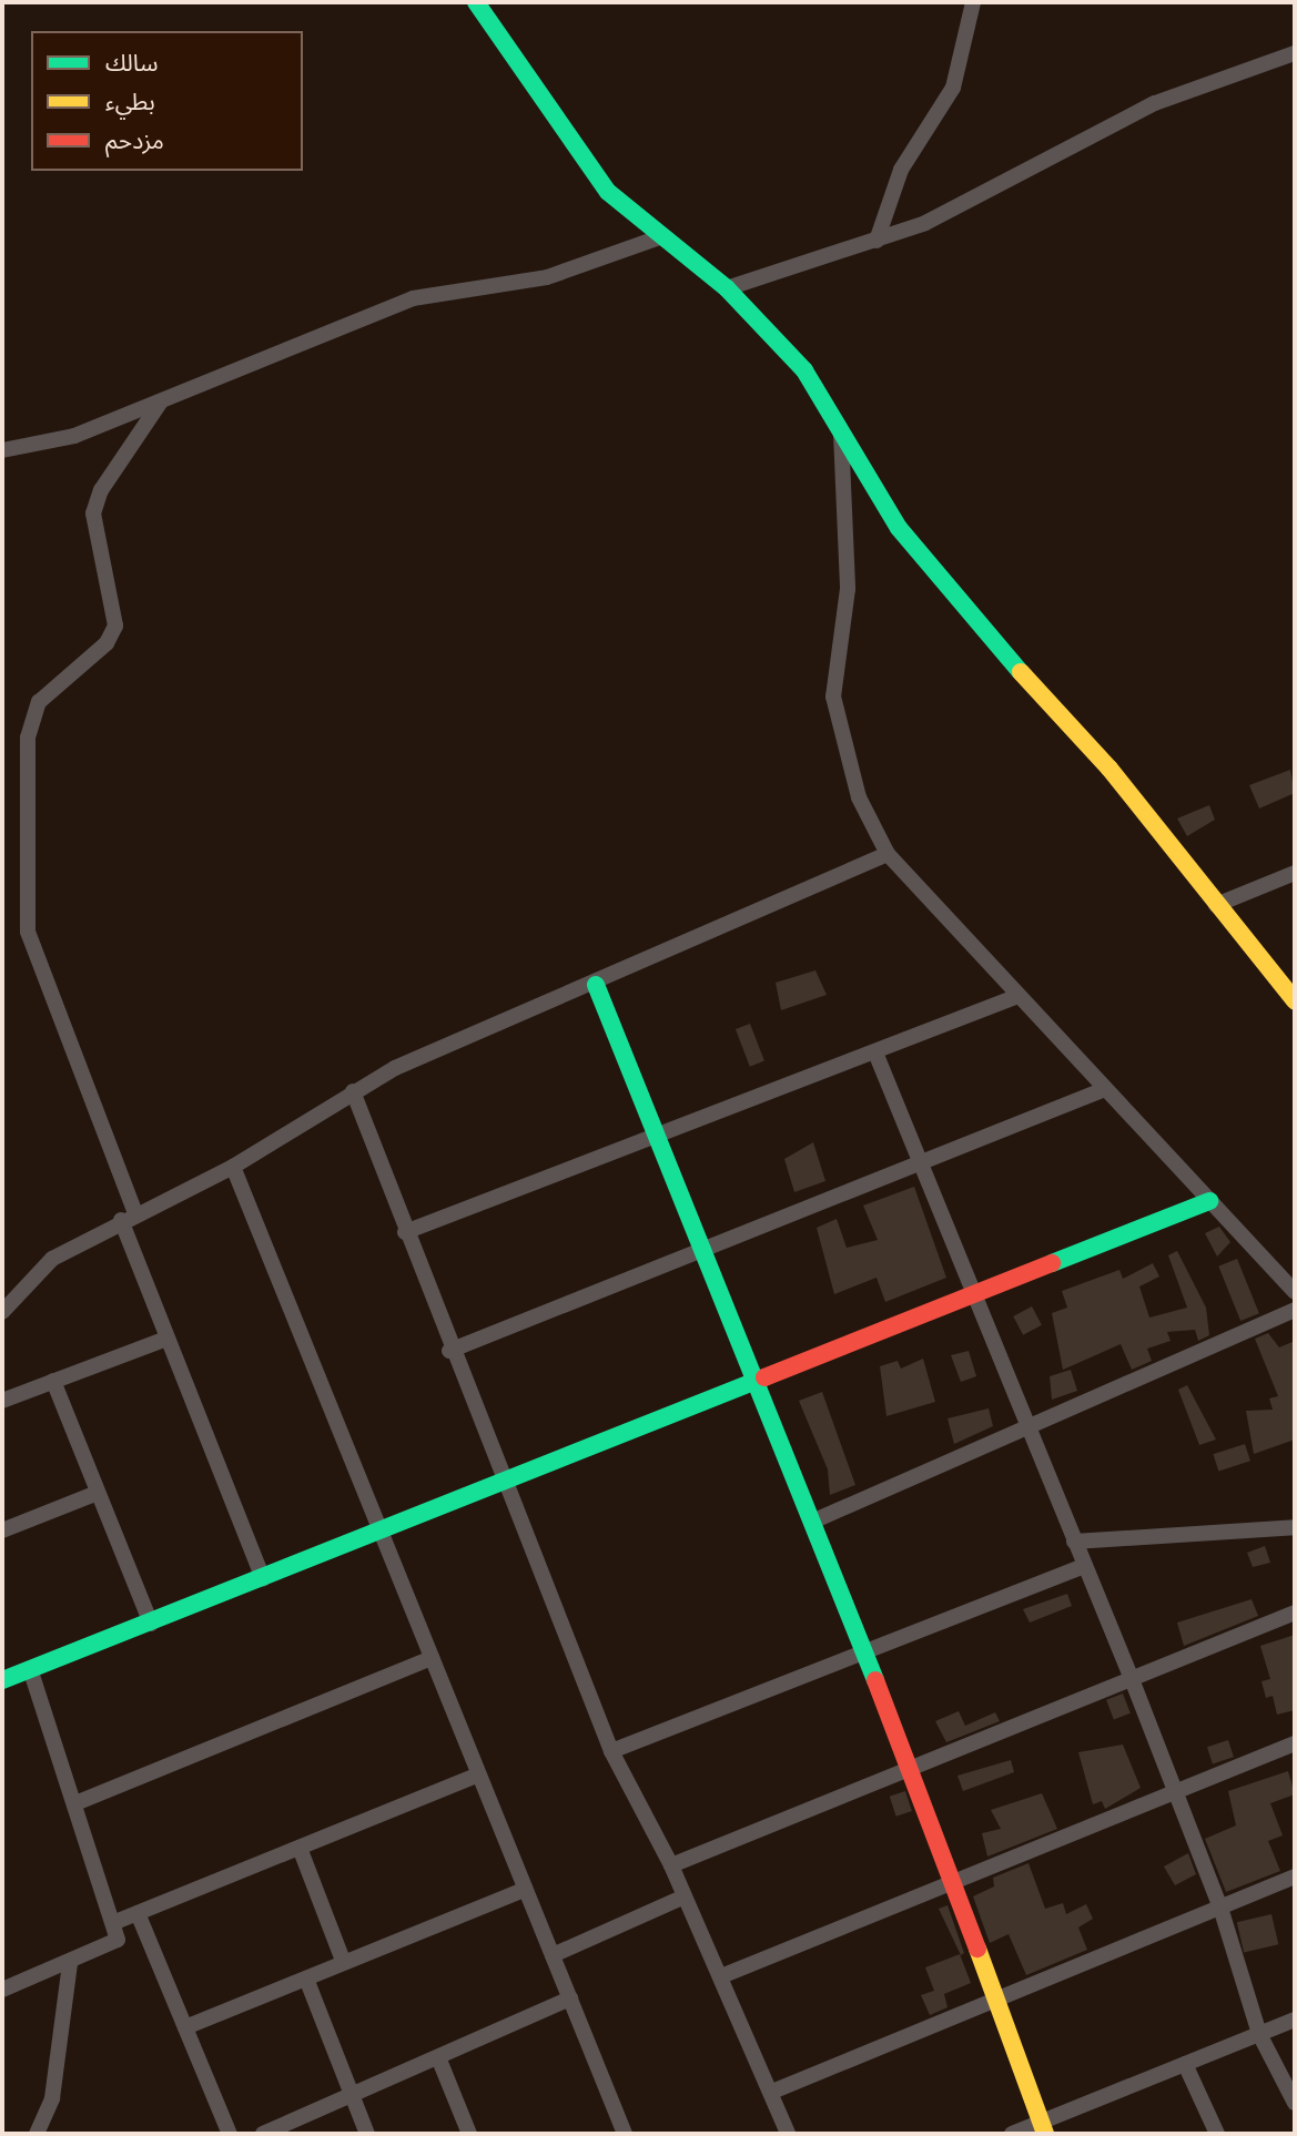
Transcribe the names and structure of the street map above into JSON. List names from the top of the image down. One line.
{"legend":["سالك","بطيء","مزدحم"]}
